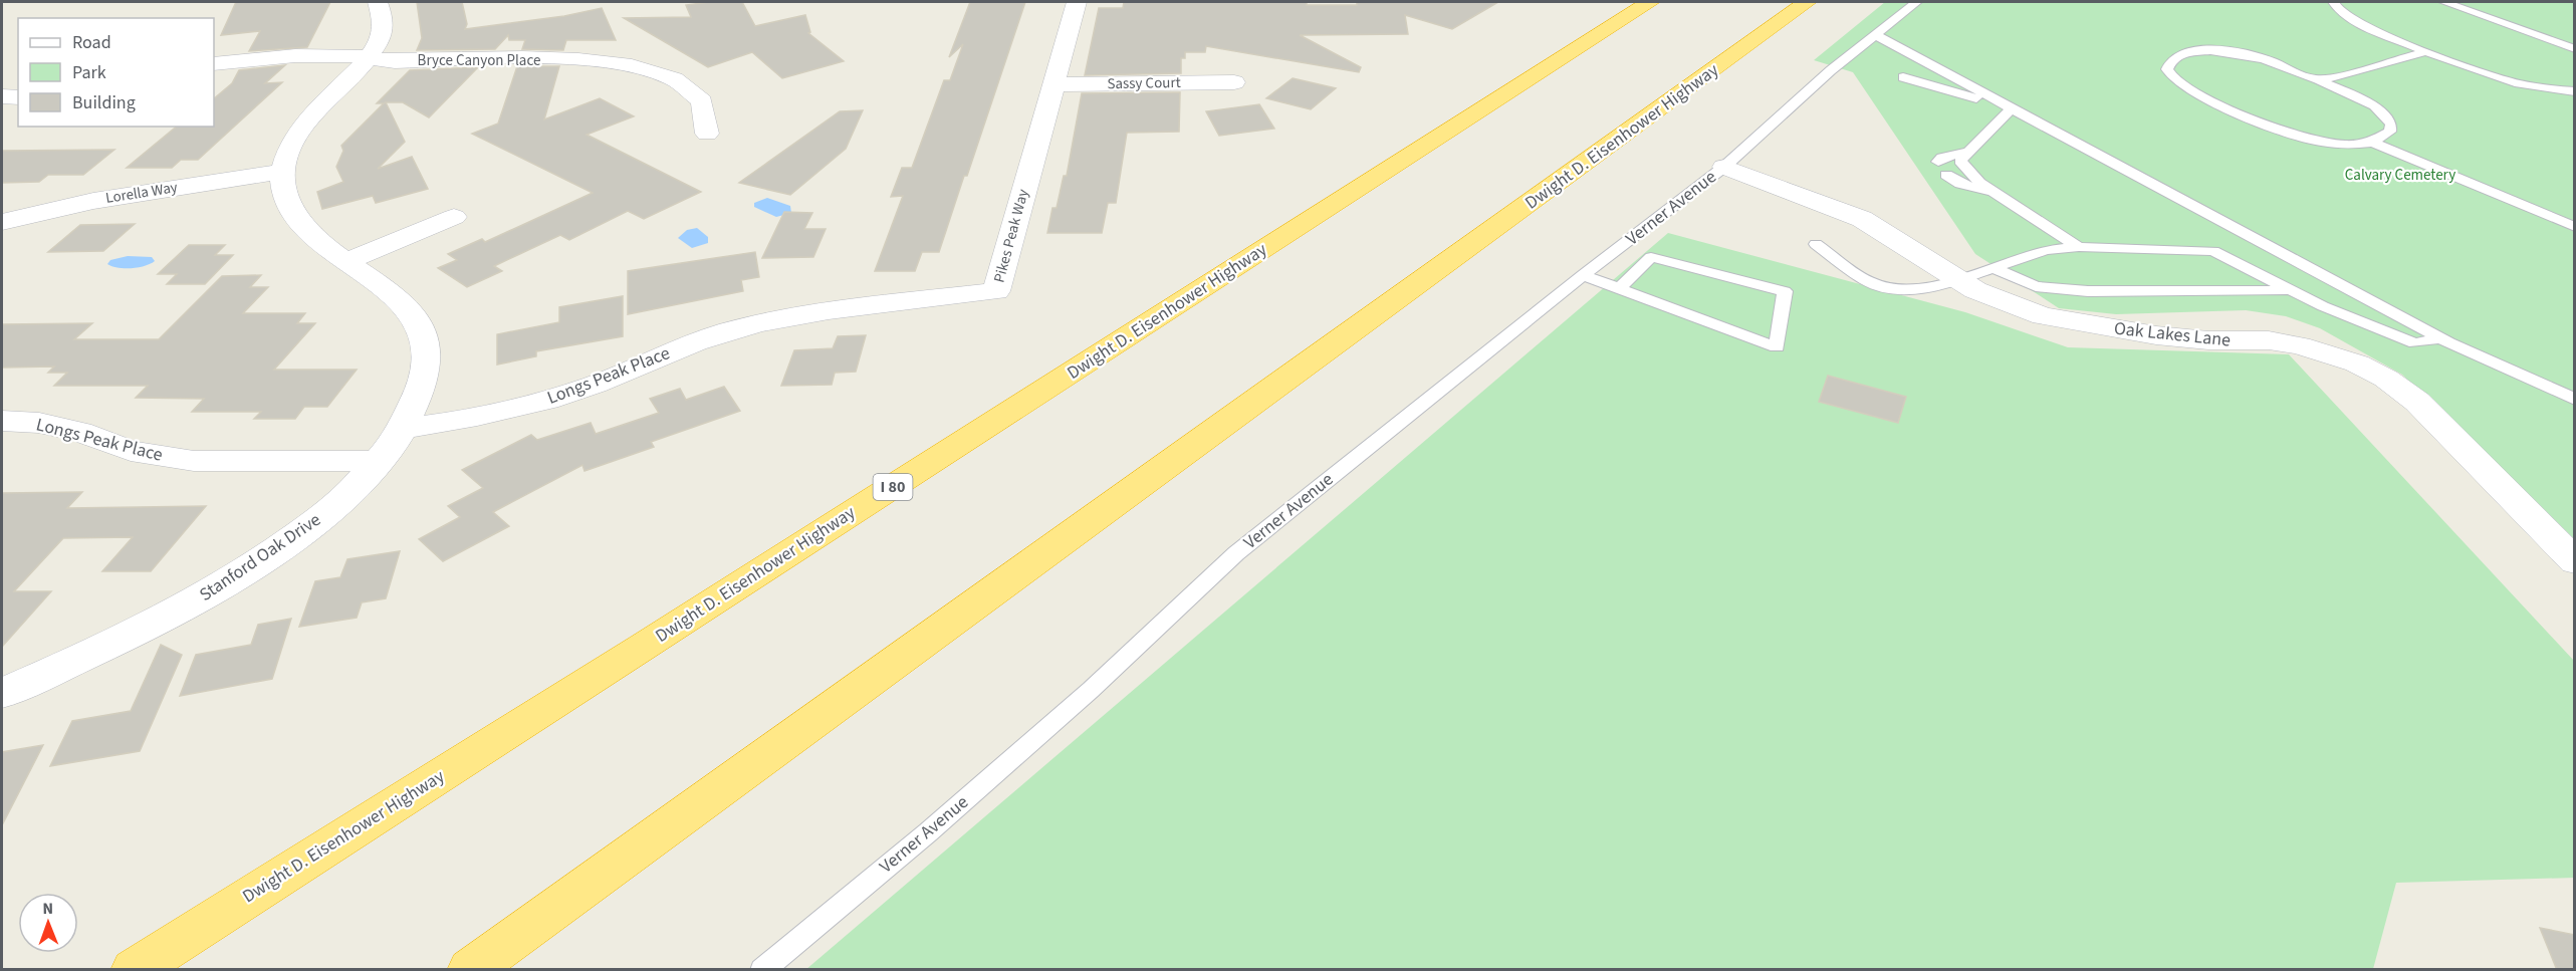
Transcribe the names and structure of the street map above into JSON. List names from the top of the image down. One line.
{"streets":{"highway":["Dwight D. Eisenhower Highway","I 80"],"street":["Bryce Canyon Place","Sassy Court","Lorella Way","Pikes Peak Way","Oak Lakes Lane","Longs Peak Place","Stanford Oak Drive"],"lane":["Verner Avenue"]},"crossings":[["Bryce Canyon Place","Stanford Oak Drive"],["Sassy Court","Pikes Peak Way"],["Lorella Way","Stanford Oak Drive"],["Verner Avenue","Oak Lakes Lane"],["Pikes Peak Way","Longs Peak Place"],["Longs Peak Place","Stanford Oak Drive"]],"parks":["Calvary Cemetery"],"legend":["Road","Park","Building"],"north":"top"}
